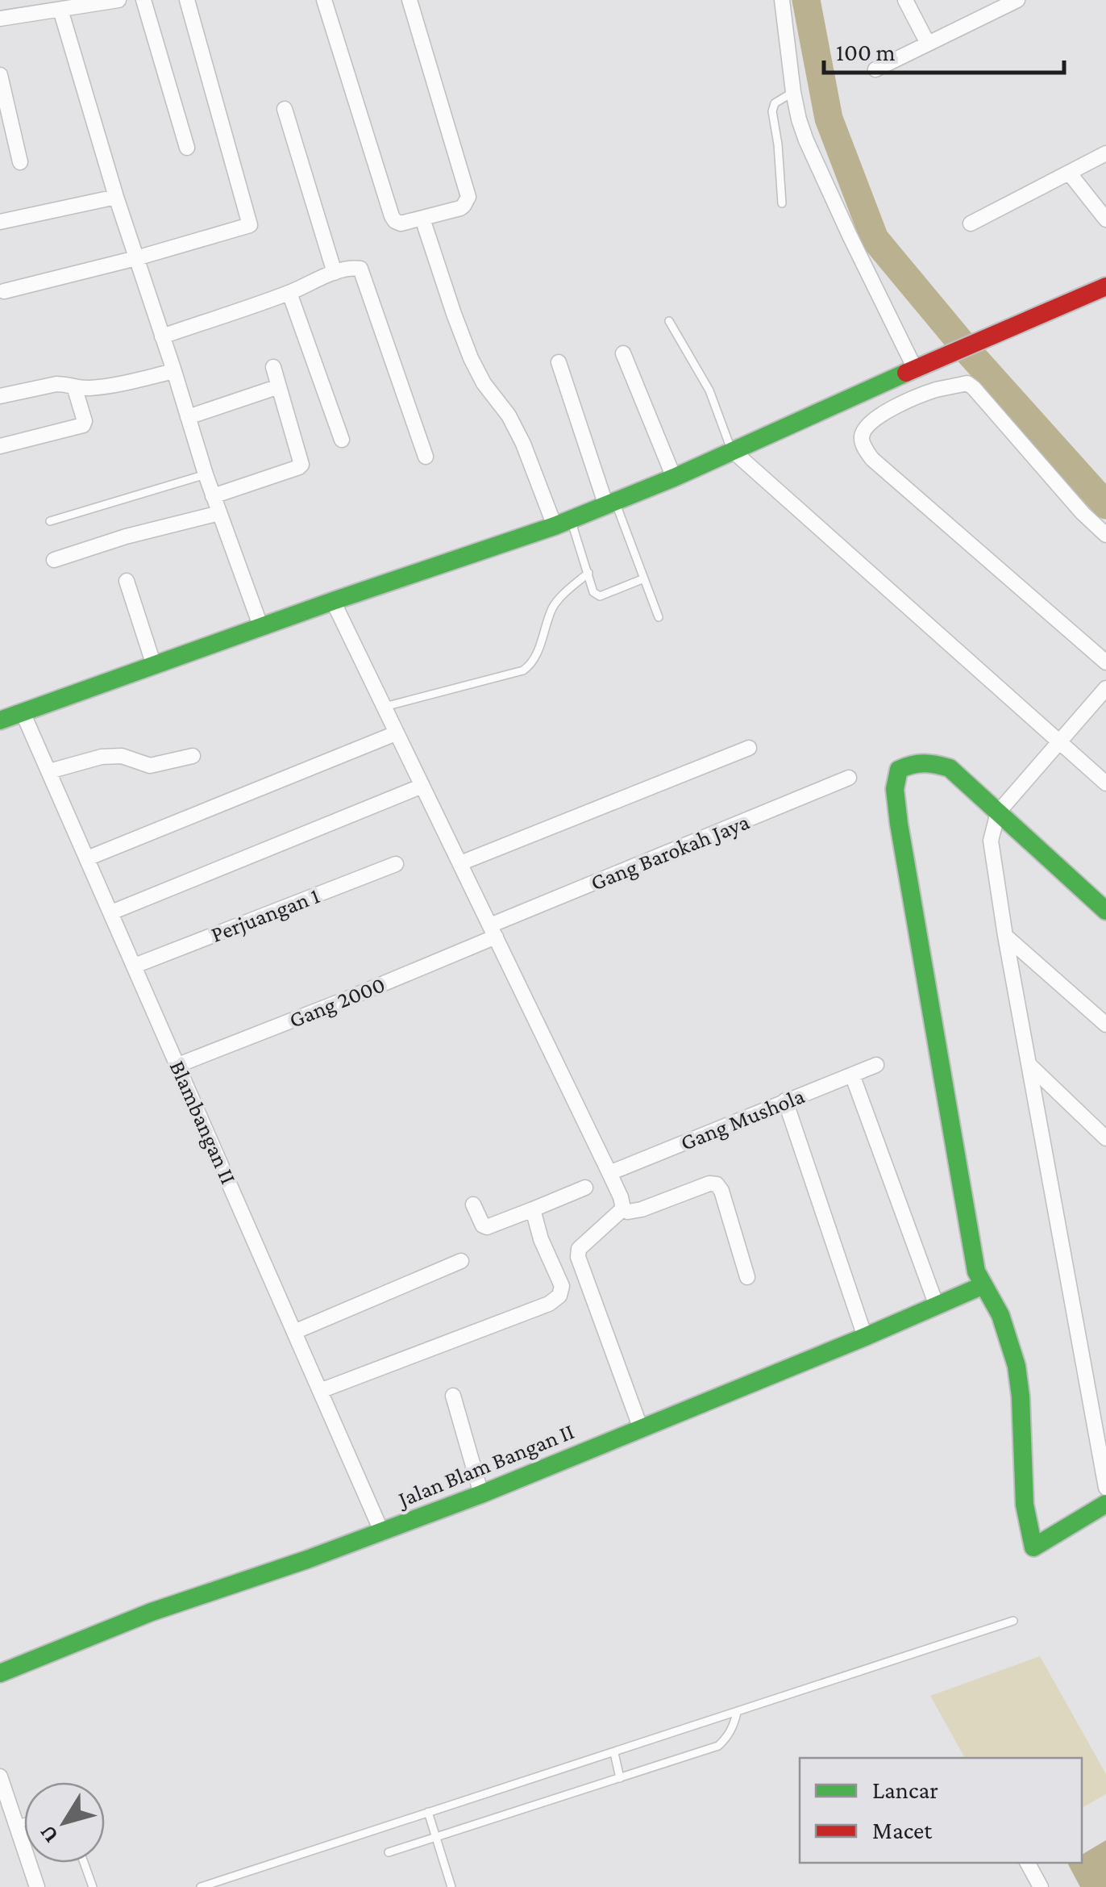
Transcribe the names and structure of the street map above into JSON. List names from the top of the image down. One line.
{"streets":{"street":["Gang Barokah Jaya","Perjuangan 1","Gang 2000","Gang Mushola","Blambangan II","Jalan Blam Bangan II"]},"crossings":[["Gang Barokah Jaya","Gang 2000"],["Perjuangan 1","Blambangan II"],["Gang 2000","Blambangan II"],["Blambangan II","Jalan Blam Bangan II"]],"legend":["Lancar","Macet"],"scale_bar":"100 m","north":"bottom left"}
